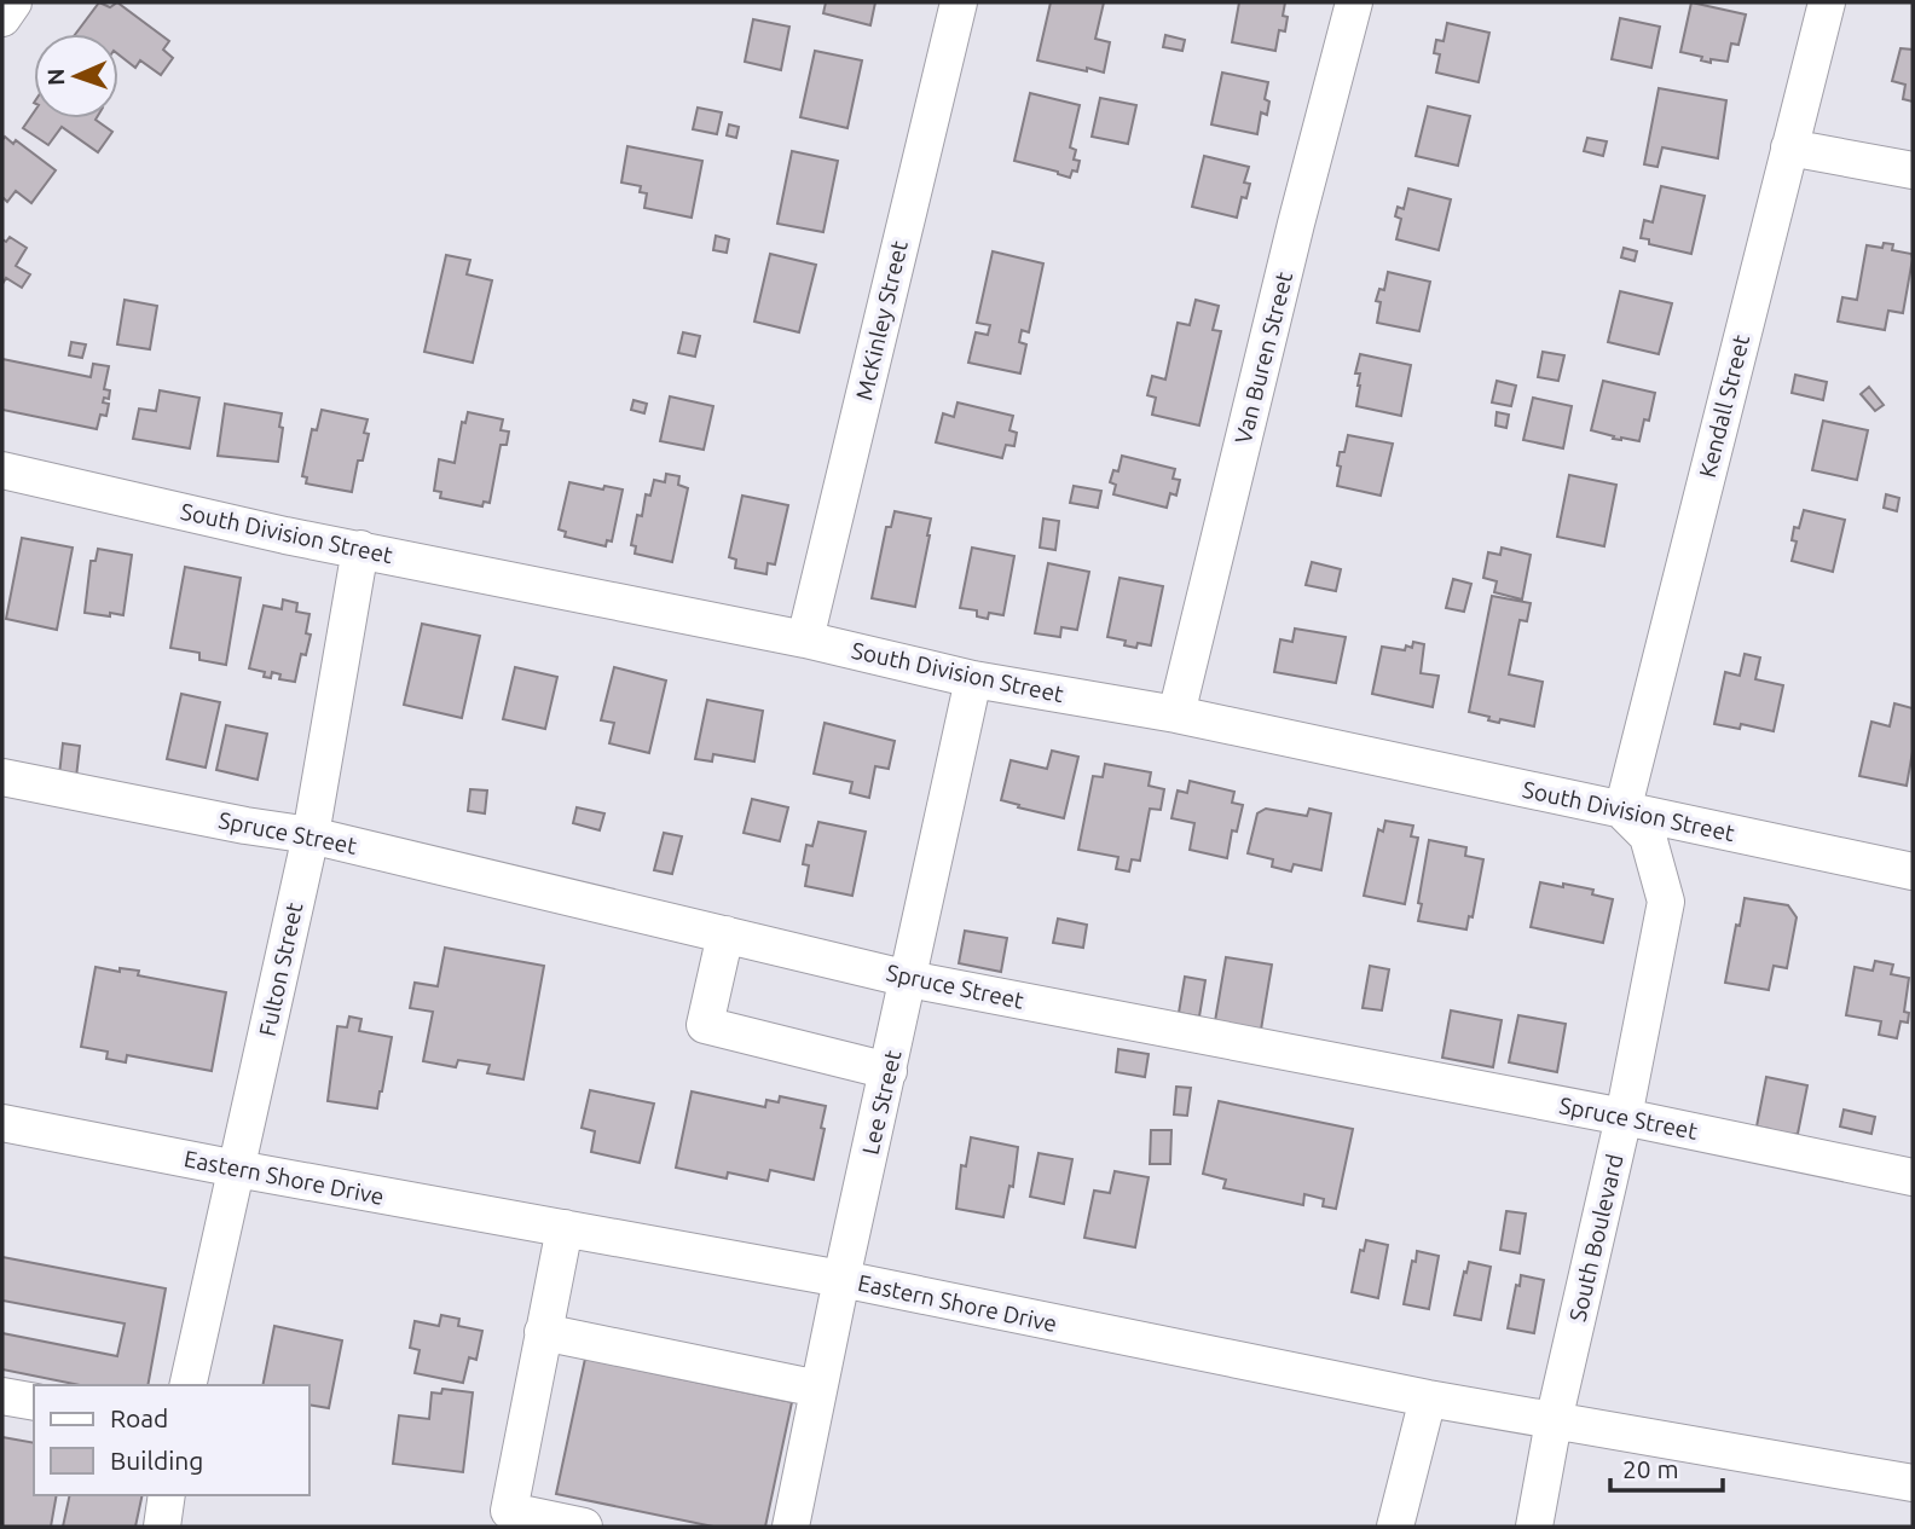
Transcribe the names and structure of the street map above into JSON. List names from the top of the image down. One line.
{"streets":{"street":["McKinley Street","Van Buren Street","Kendall Street","South Division Street","Spruce Street","Fulton Street","Lee Street","Eastern Shore Drive","South Boulevard"]},"crossings":[["McKinley Street","South Division Street"],["Van Buren Street","South Division Street"],["Kendall Street","South Division Street"],["Kendall Street","South Boulevard"],["South Division Street","Fulton Street"],["South Division Street","Lee Street"],["South Division Street","South Boulevard"],["Spruce Street","Fulton Street"],["Spruce Street","Lee Street"],["Spruce Street","South Boulevard"],["Fulton Street","Eastern Shore Drive"],["Lee Street","Eastern Shore Drive"],["Eastern Shore Drive","South Boulevard"]],"legend":["Road","Building"],"scale_bar":"20 m","north":"left"}
